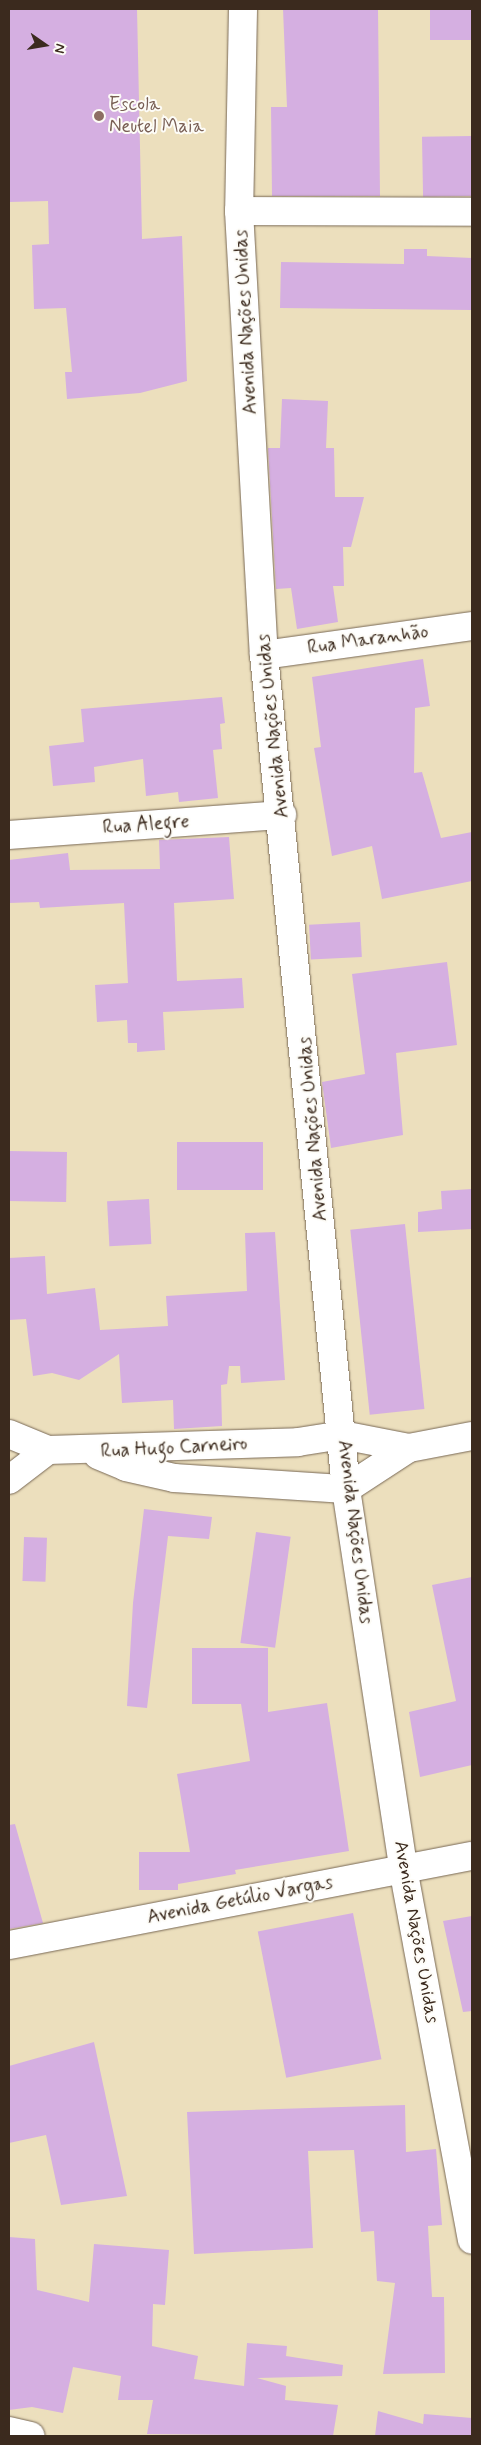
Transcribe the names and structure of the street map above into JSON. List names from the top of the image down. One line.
{"streets":{"street":["Avenida Nações Unidas","Rua Maranhão","Rua Alegre","Rua Hugo Carneiro","Avenida Getúlio Vargas"]},"crossings":[["Avenida Nações Unidas","Rua Maranhão"],["Avenida Nações Unidas","Rua Alegre"],["Avenida Nações Unidas","Rua Hugo Carneiro"],["Avenida Nações Unidas","Avenida Getúlio Vargas"]],"places":["Escola Neutel Maia"],"north":"right"}
